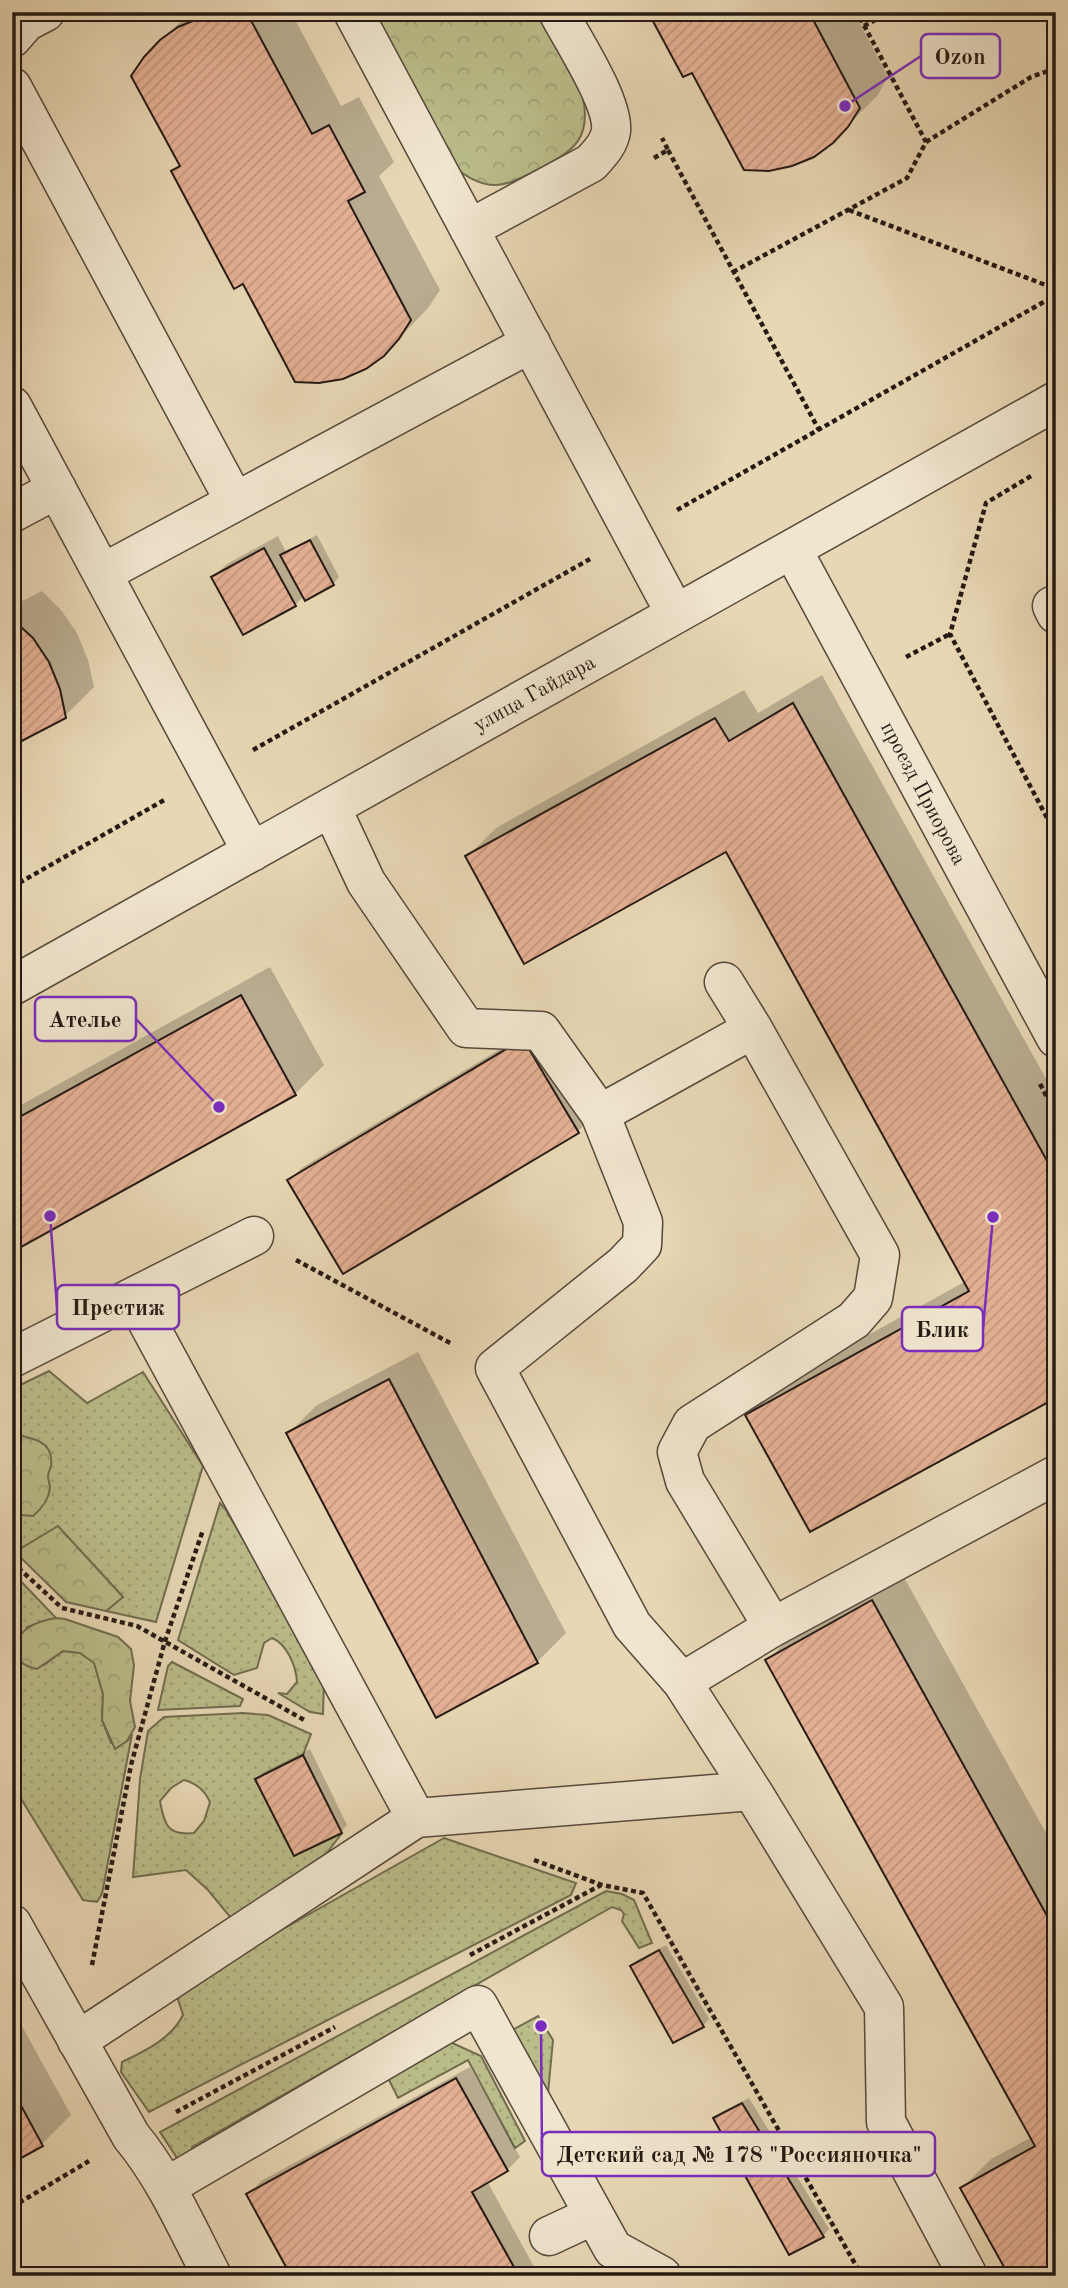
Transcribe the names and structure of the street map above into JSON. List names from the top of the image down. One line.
{"streets":{"street":["улица Гайдара","проезд Приорова"]},"crossings":[["улица Гайдара","проезд Приорова"]],"places":["Ozon","Ателье","Престиж","Блик","Детский сад № 178 \"Россияночка\""]}
